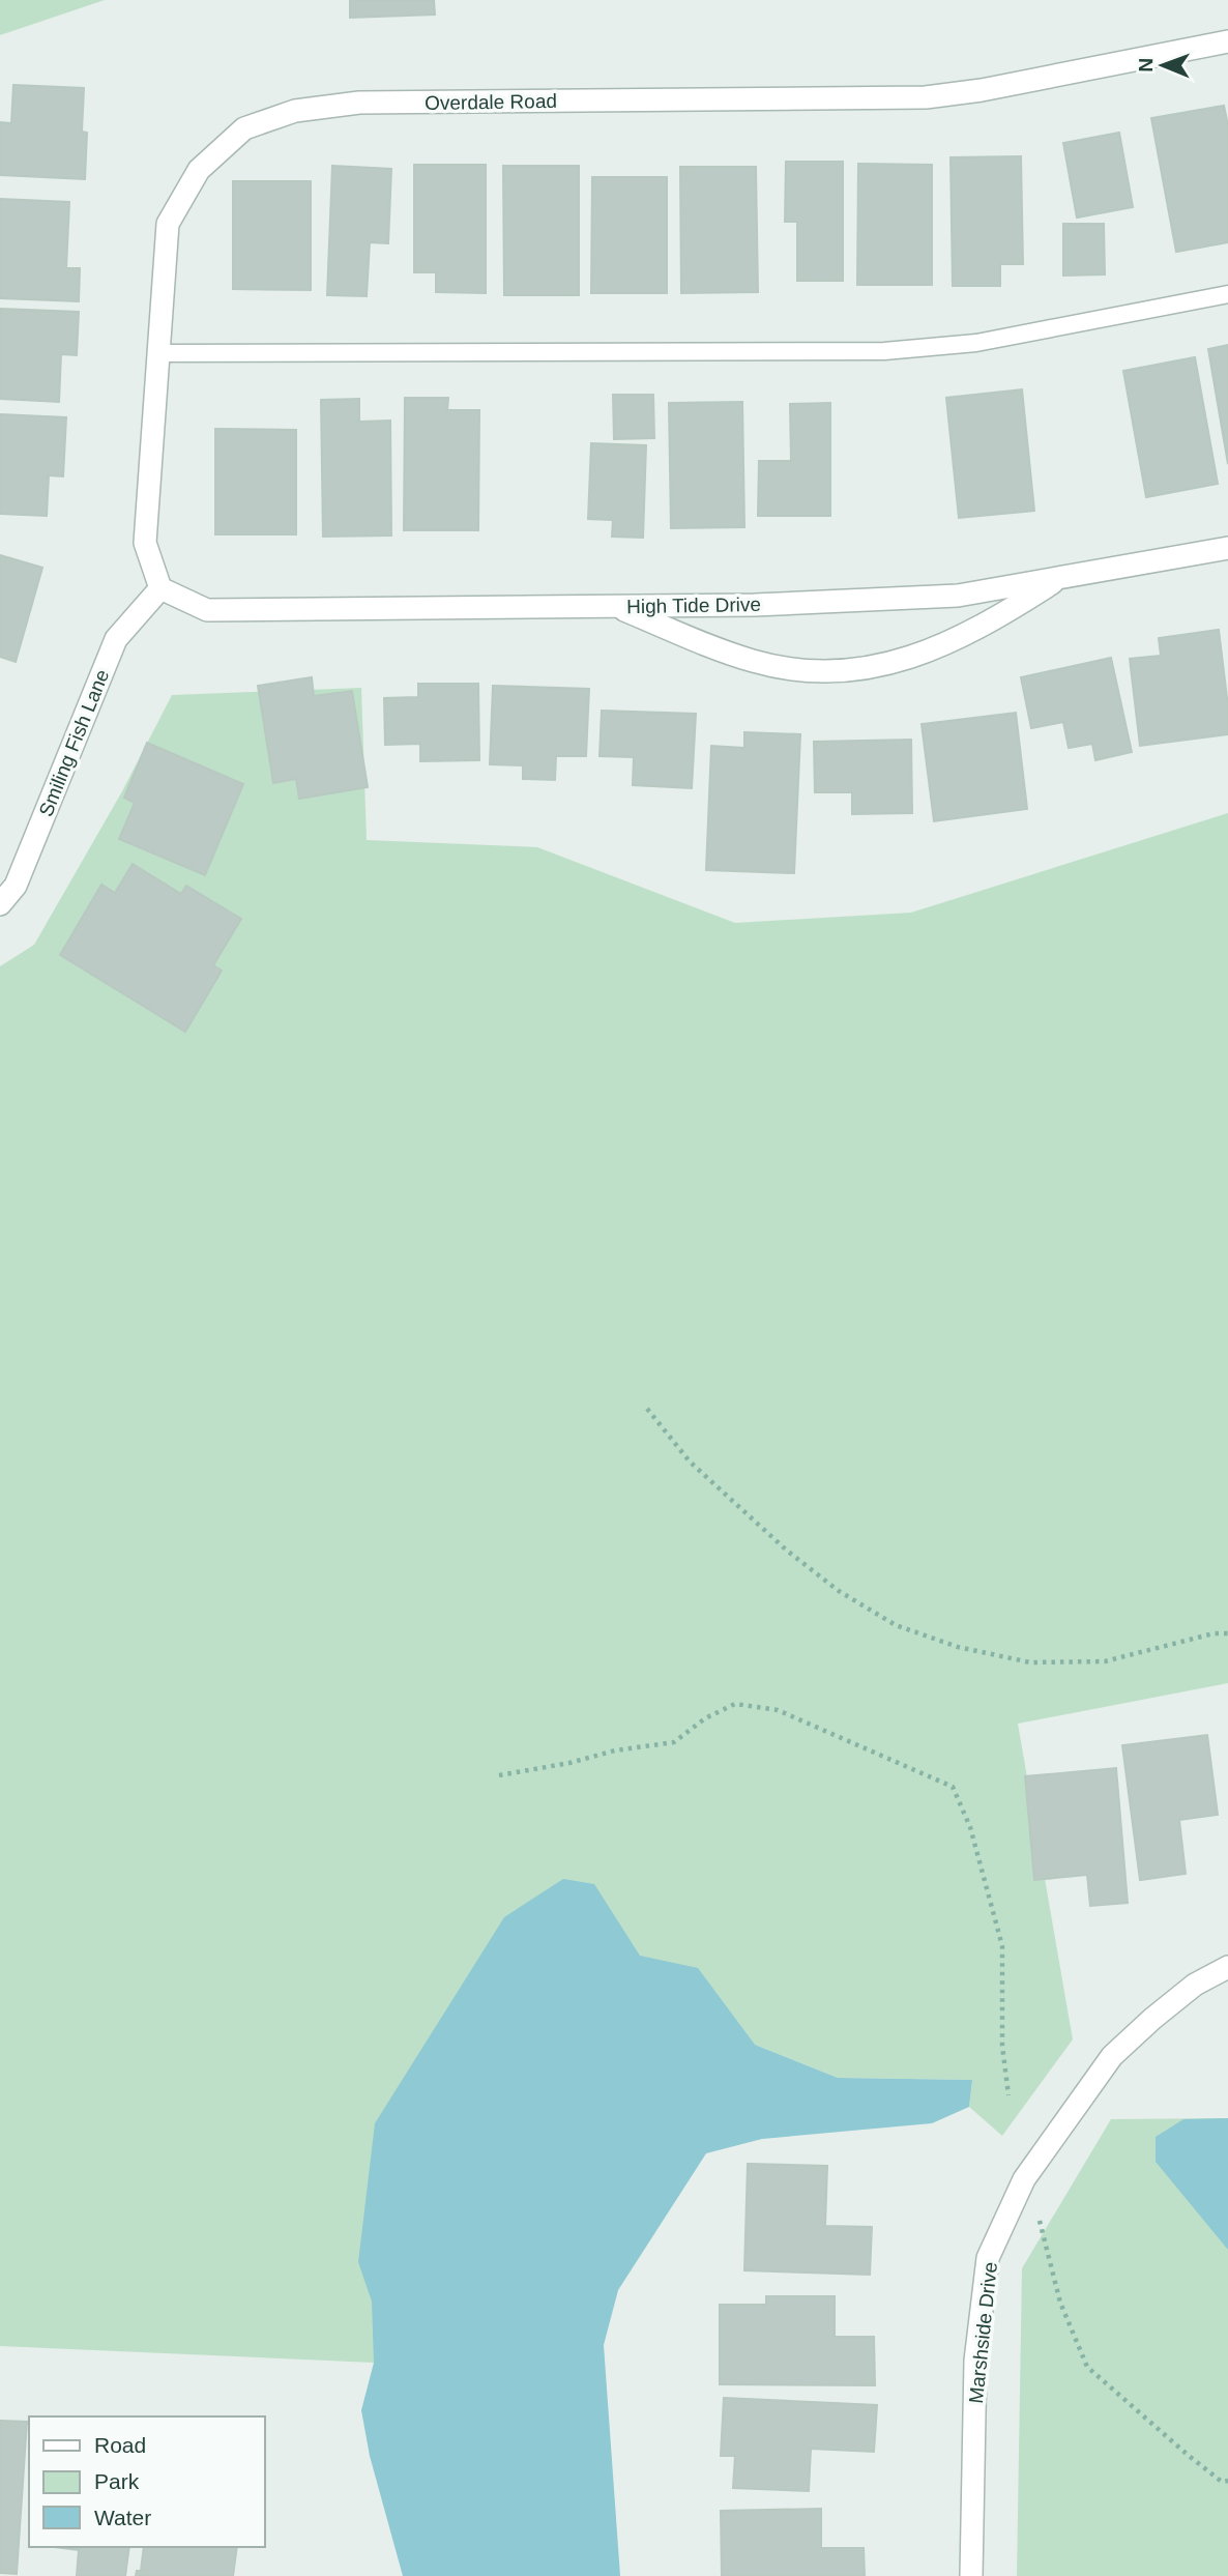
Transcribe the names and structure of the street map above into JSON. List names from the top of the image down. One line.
{"streets":{"street":["Overdale Road","High Tide Drive","Smiling Fish Lane","Marshside Drive"]},"crossings":[["Overdale Road","High Tide Drive"],["Overdale Road","Smiling Fish Lane"],["High Tide Drive","Smiling Fish Lane"]],"legend":["Road","Park","Water"],"north":"left"}
